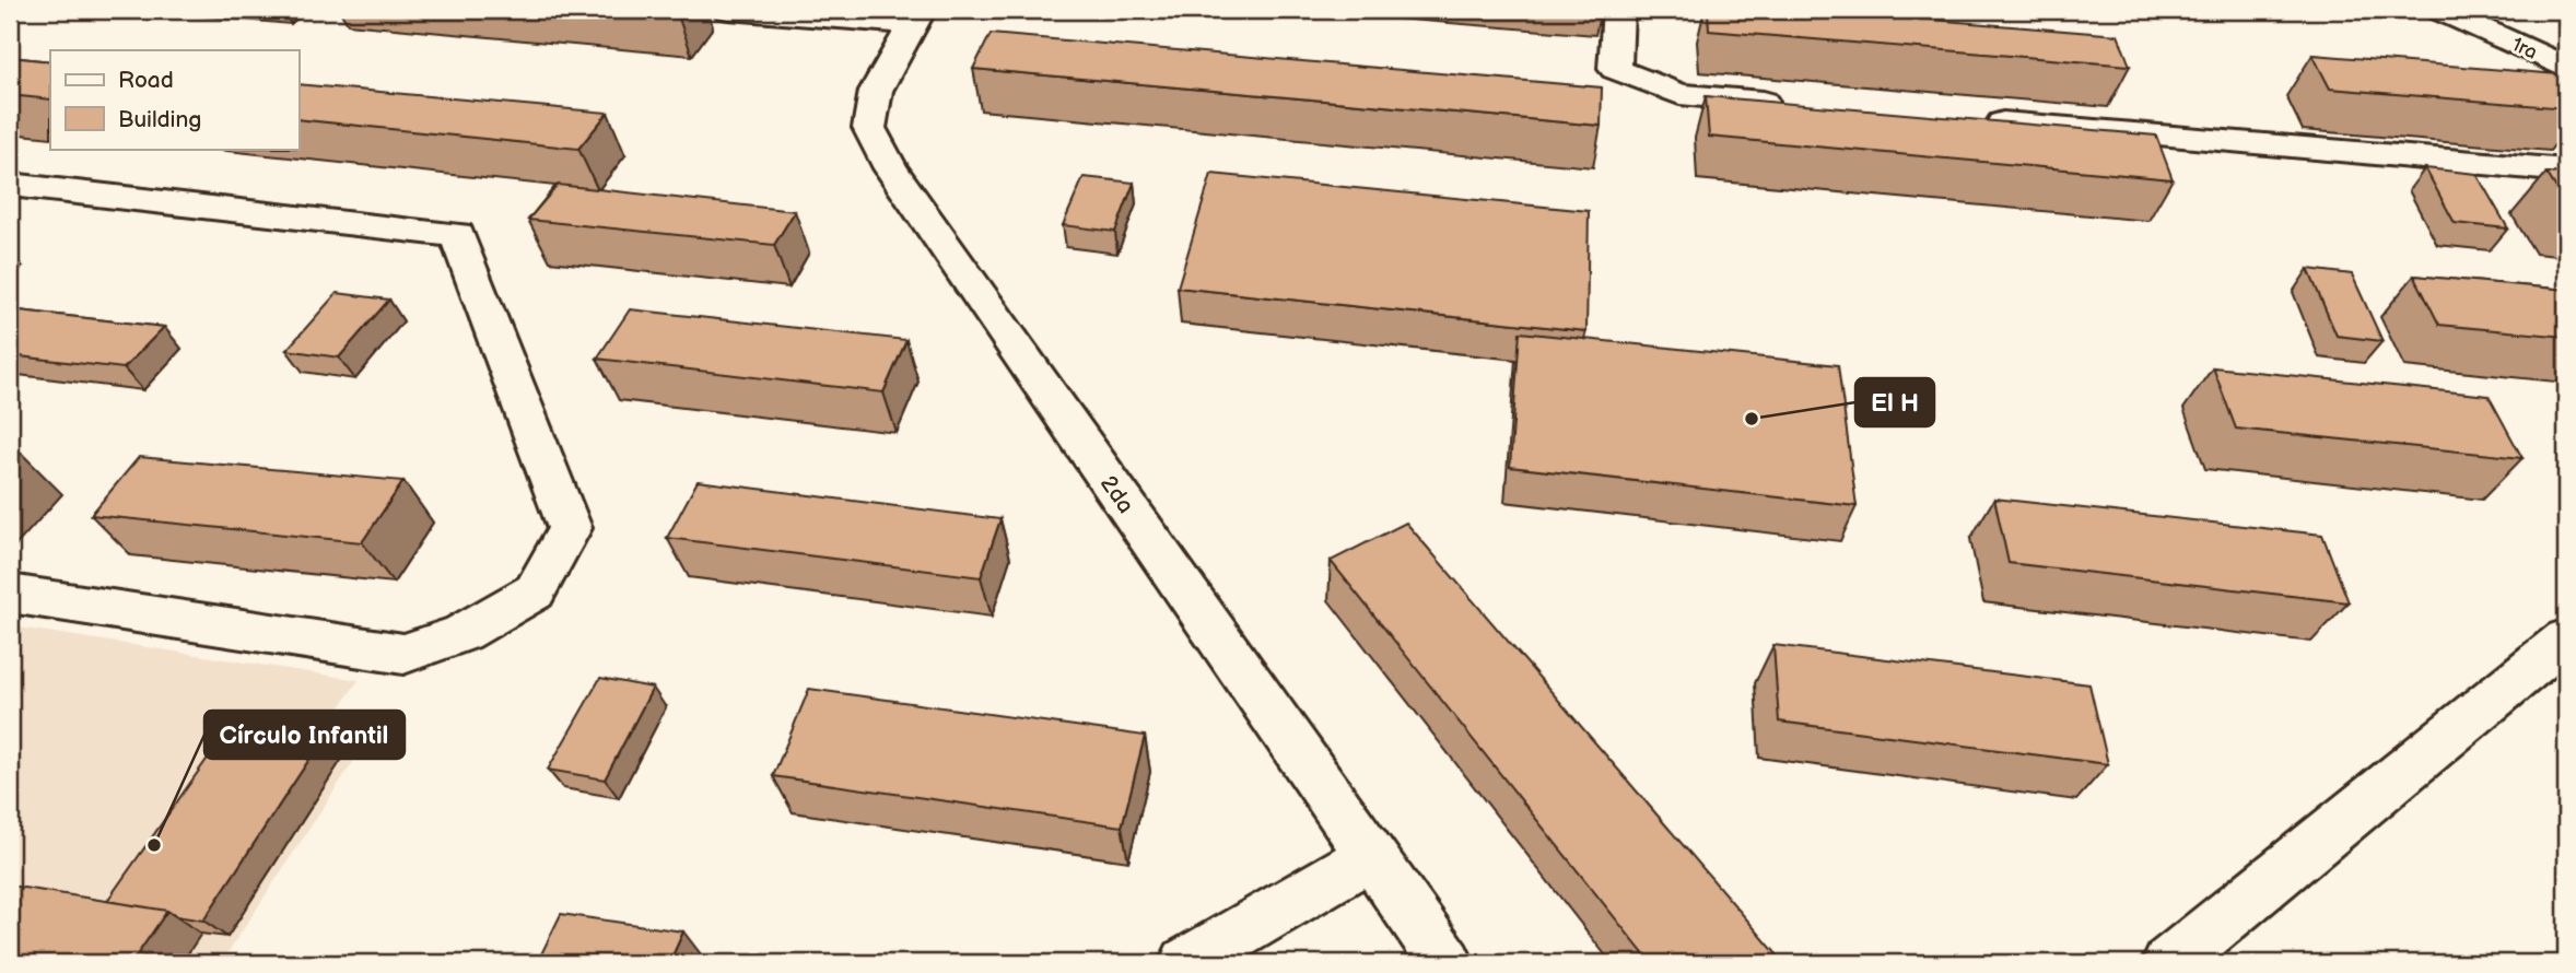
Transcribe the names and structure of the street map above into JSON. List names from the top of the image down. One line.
{"streets":{"street":["1ra","2da"]},"places":["El H","Círculo Infantil"],"legend":["Road","Building"]}
